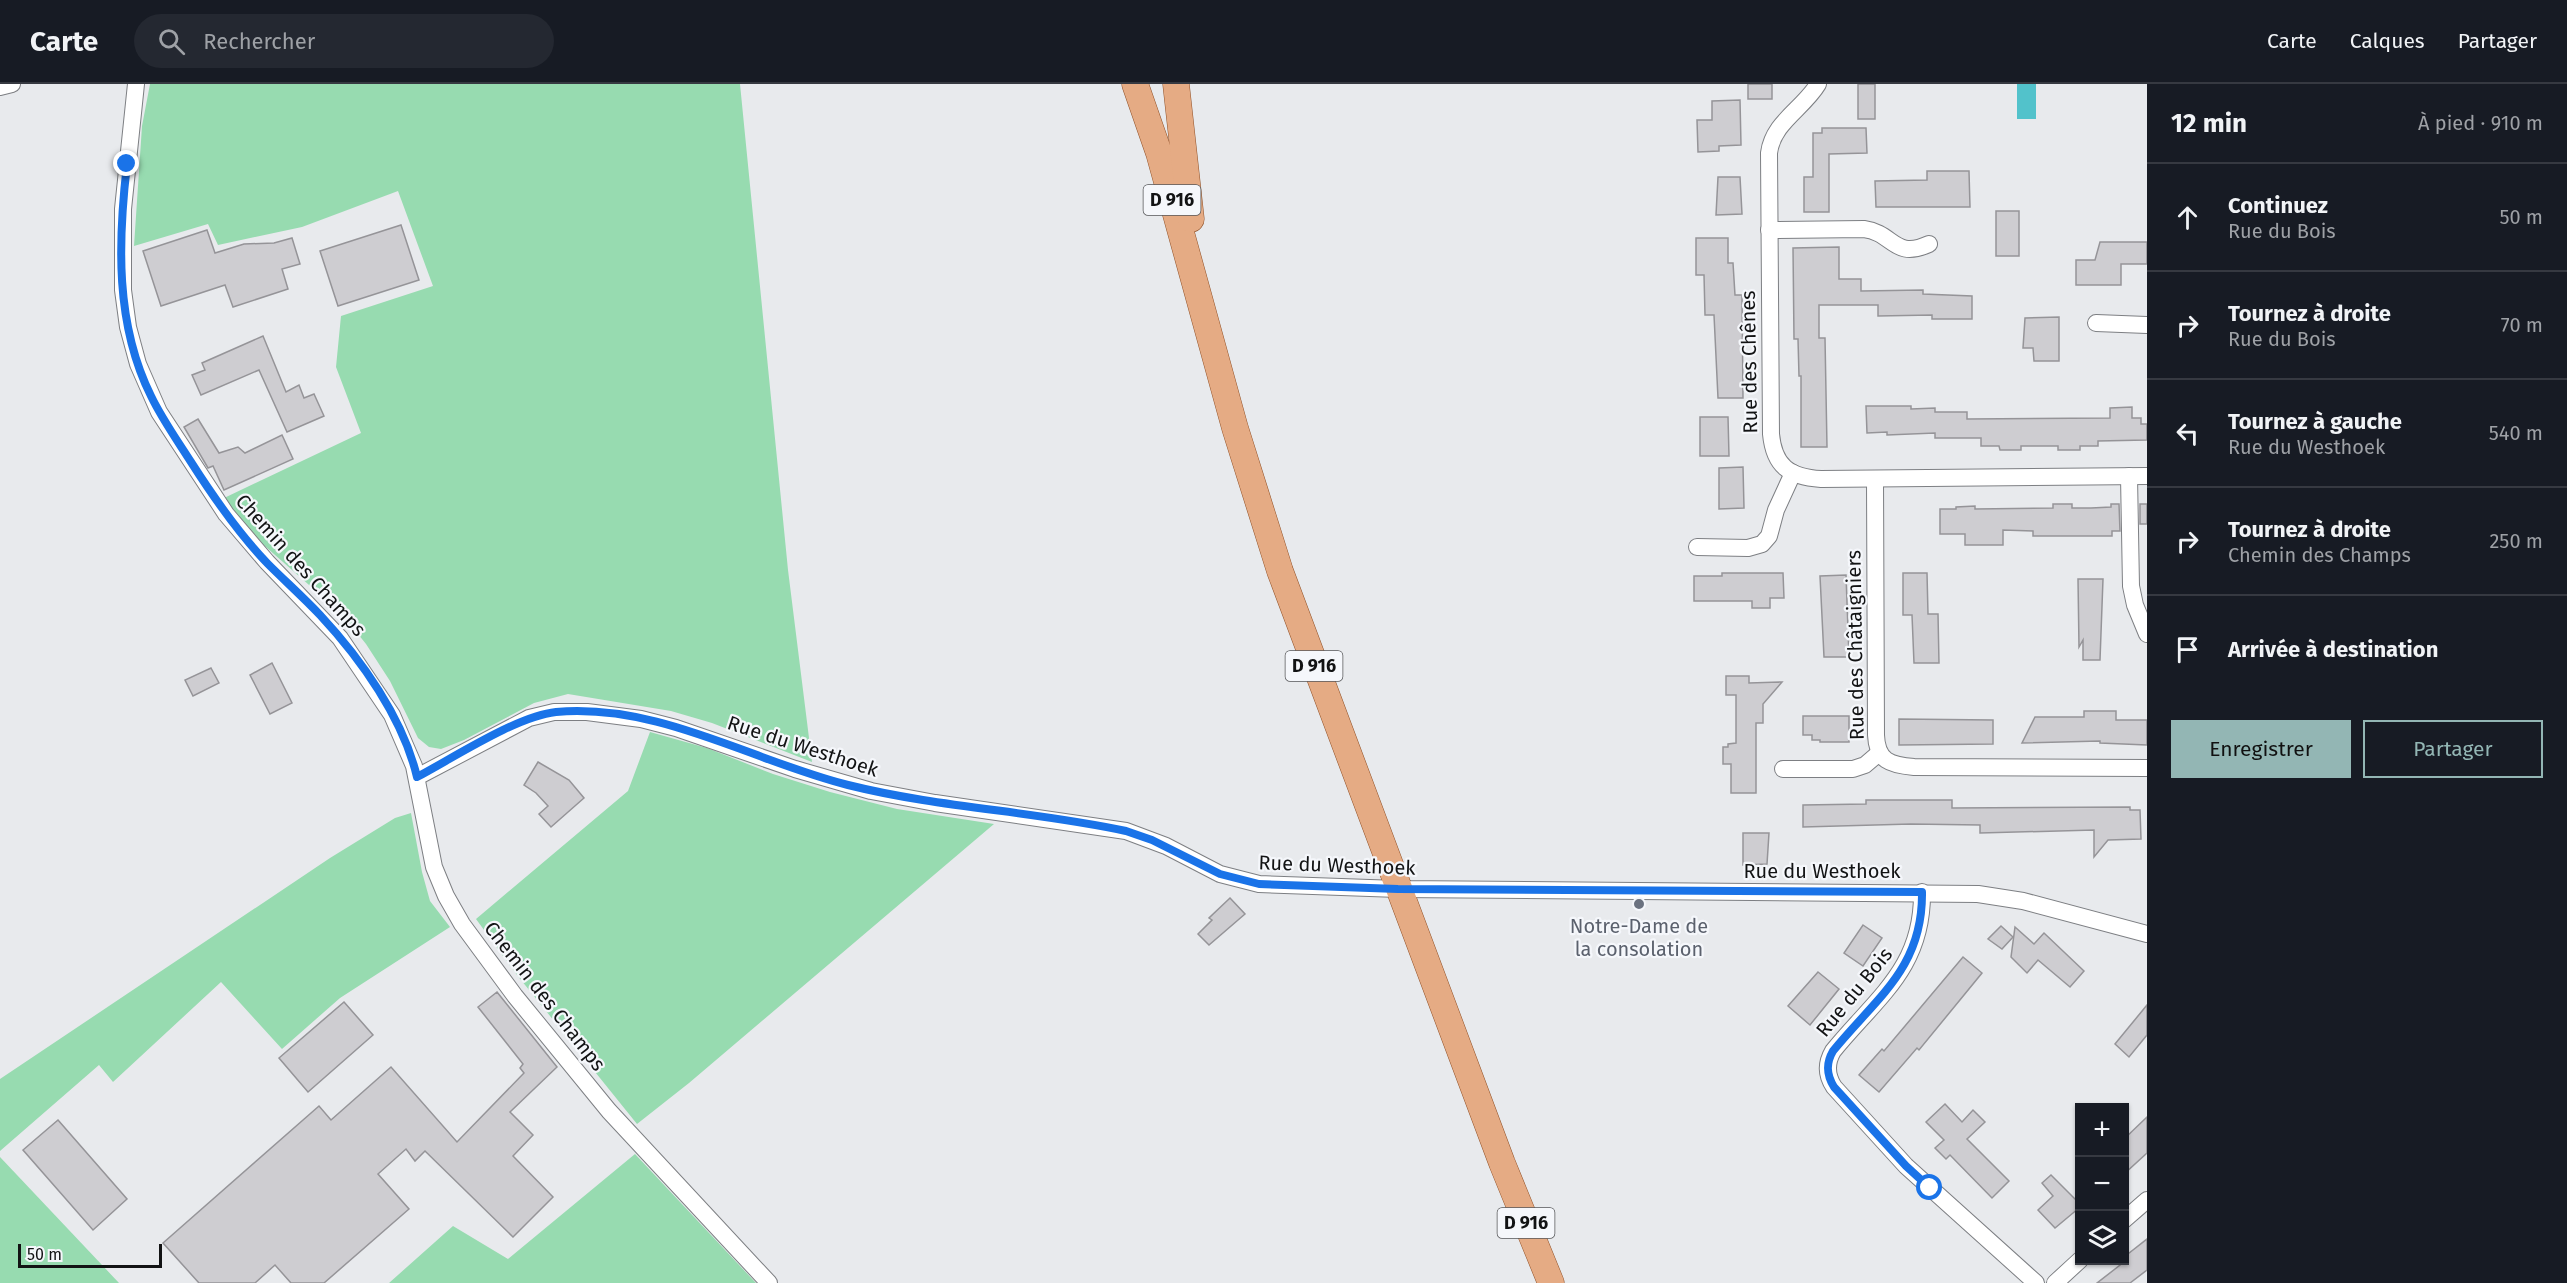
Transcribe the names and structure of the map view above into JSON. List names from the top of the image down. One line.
{"streets":{"main road":["D 916"],"street":["Rue des Chênes","Chemin des Champs","Rue des Châtaigniers","Rue du Westhoek","Rue du Bois"]},"crossings":[["D 916","Rue du Westhoek"],["Chemin des Champs","Rue du Westhoek"],["Rue du Westhoek","Rue du Bois"]],"places":["Notre-Dame de la consolation"],"scale_bar":"50 m","page":{"header":"Carte","search":"Rechercher","nav":["Carte","Calques","Partager"],"heading":["12 min","À pied · 910 m"],"list":[["Continuez","Rue du Bois","50 m"],["Tournez à droite","Rue du Bois","70 m"],["Tournez à gauche","Rue du Westhoek","540 m"],["Tournez à droite","Chemin des Champs","250 m"],"Arrivée à destination"],"buttons":["Enregistrer","Partager"],"map_buttons":["+","−"],"scale":"50 m"}}
